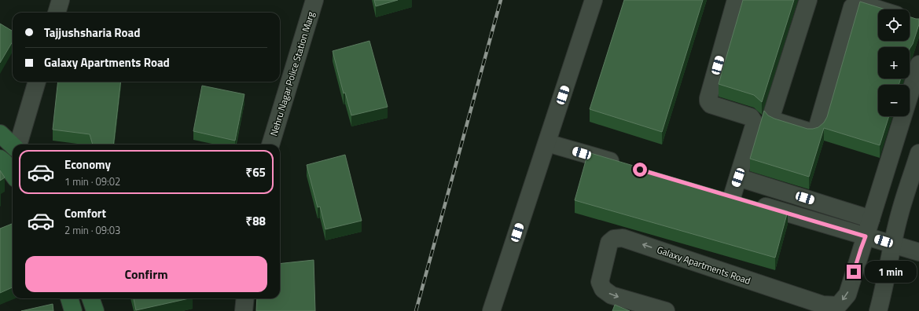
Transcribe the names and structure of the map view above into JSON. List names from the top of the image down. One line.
{"streets":{"street":["Nehru Nagar Police Station Marg","Galaxy Apartments Road"]},"page":{"map_buttons":["+","−"],"banner":["Tajjushsharia Road","Galaxy Apartments Road"],"list":[{"name":"Economy","note":"1 min · 09:02","value":"₹65"},{"name":"Comfort","note":"2 min · 09:03","value":"₹88"}],"buttons":"Confirm","bubble":"1 min"}}
